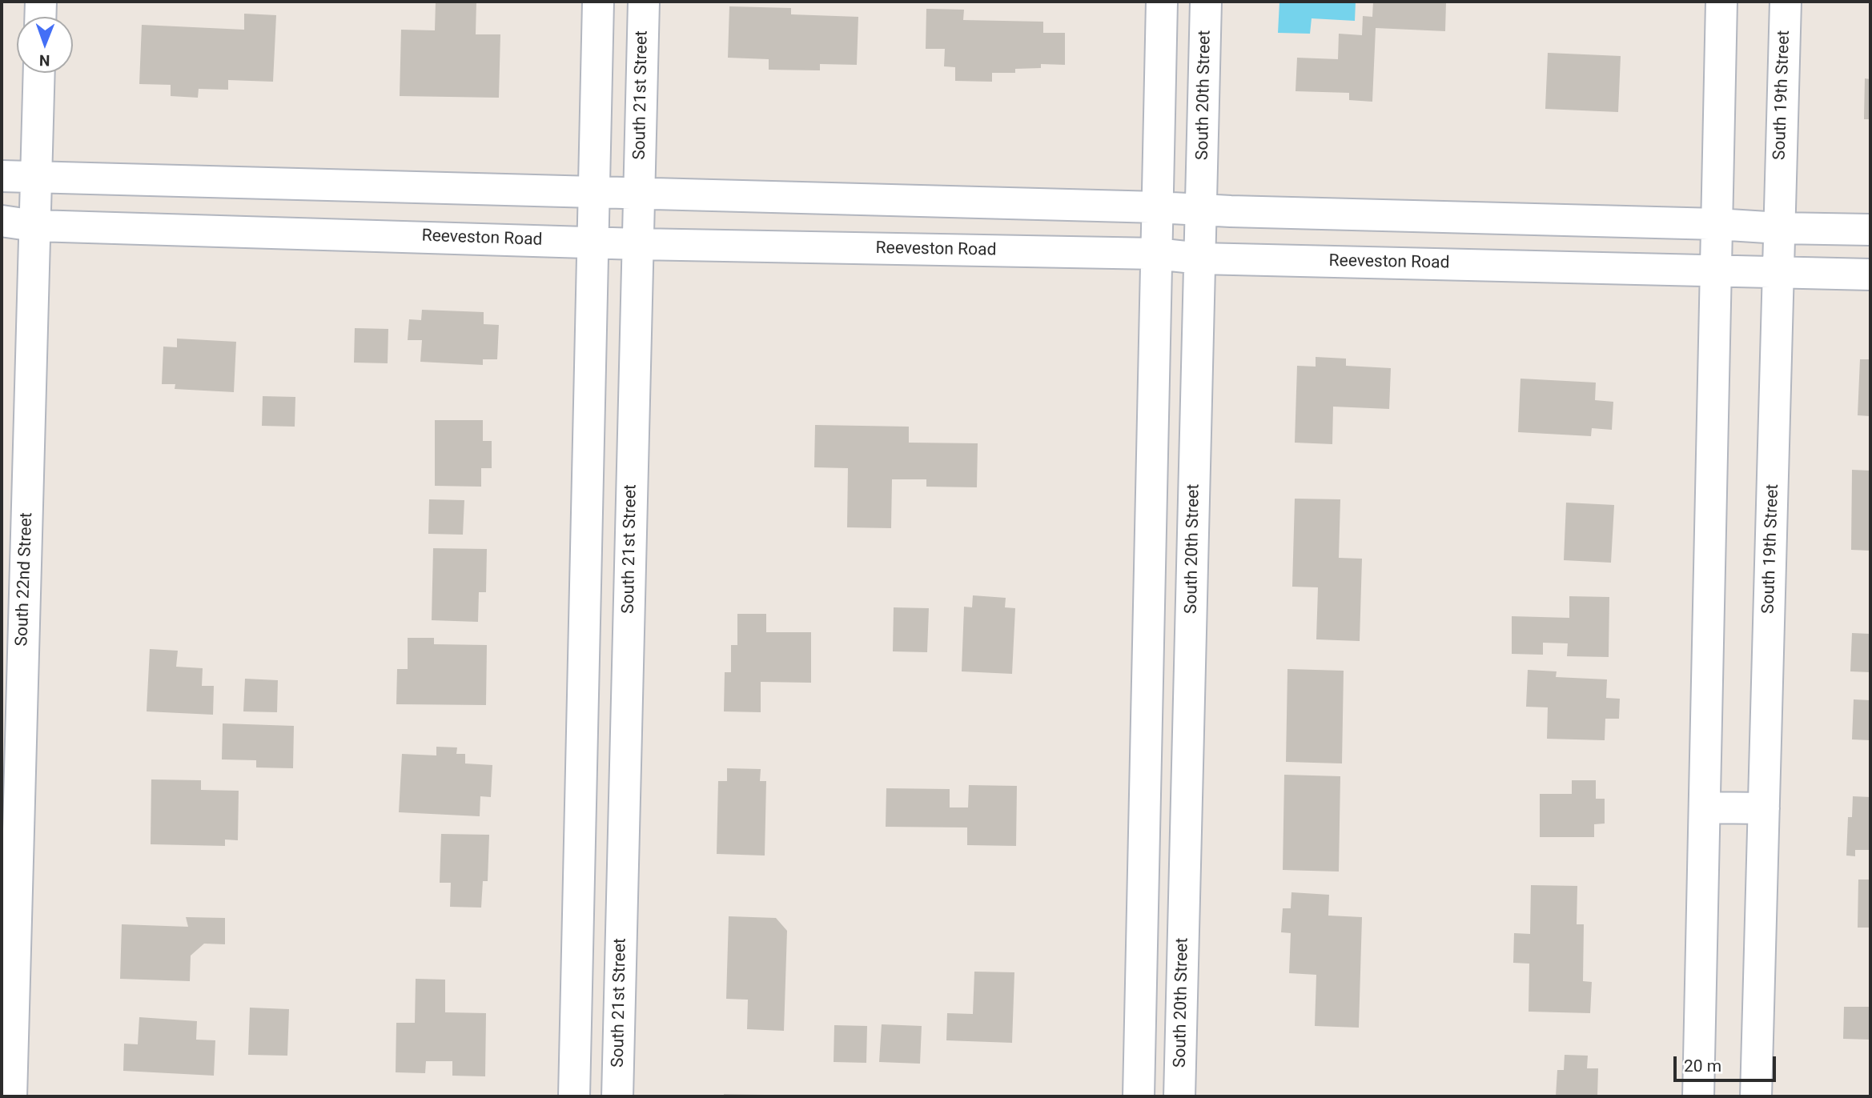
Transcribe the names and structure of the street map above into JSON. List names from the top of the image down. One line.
{"streets":{"street":["South 21st Street","South 20th Street","South 19th Street","Reeveston Road","South 22nd Street"]},"crossings":[["South 21st Street","Reeveston Road"],["South 20th Street","Reeveston Road"],["South 19th Street","Reeveston Road"],["Reeveston Road","South 22nd Street"]],"scale_bar":"20 m","north":"bottom"}
